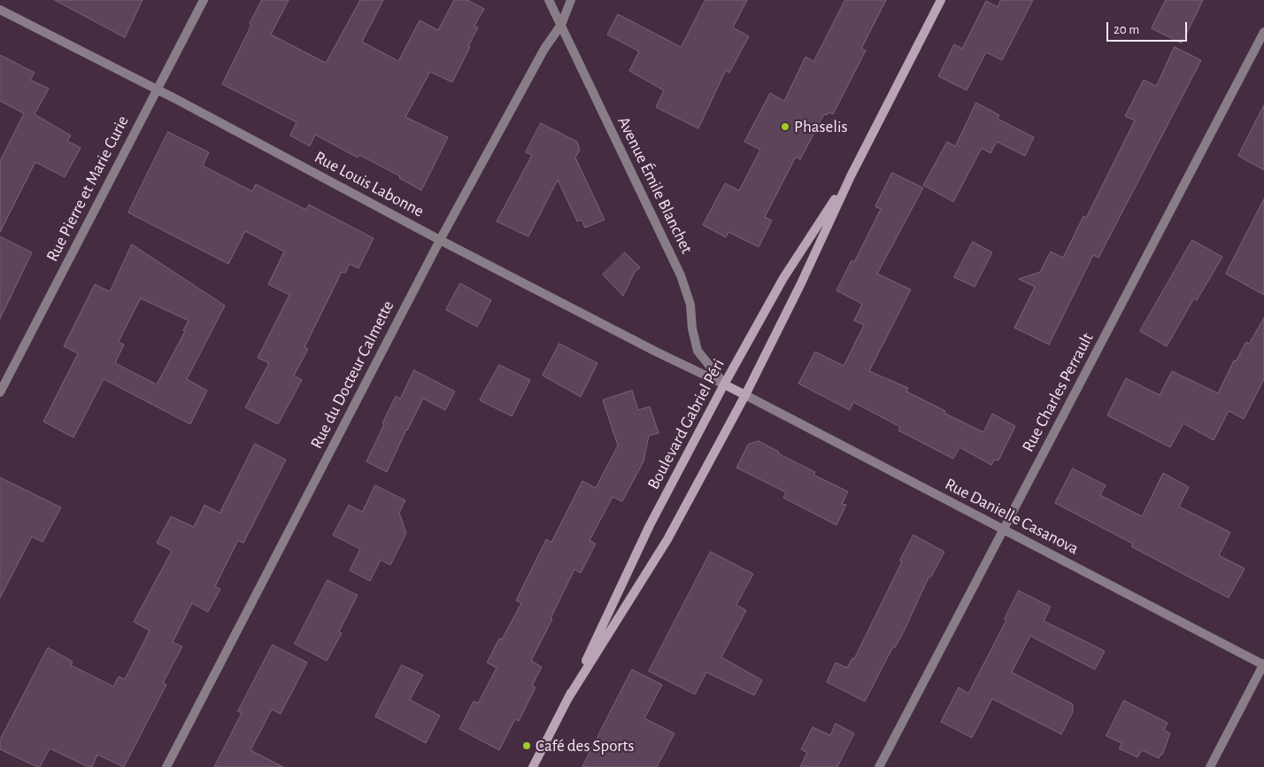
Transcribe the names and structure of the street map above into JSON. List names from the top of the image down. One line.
{"streets":{"main road":["Boulevard Gabriel Péri"],"street":["Rue Louis Labonne","Avenue Émile Blanchet","Rue Pierre et Marie Curie","Rue du Docteur Calmette","Rue Charles Perrault","Rue Danielle Casanova"]},"crossings":[["Rue Louis Labonne","Avenue Émile Blanchet"],["Rue Louis Labonne","Rue Pierre et Marie Curie"],["Rue Louis Labonne","Rue du Docteur Calmette"],["Rue Louis Labonne","Boulevard Gabriel Péri"],["Avenue Émile Blanchet","Rue du Docteur Calmette"],["Avenue Émile Blanchet","Boulevard Gabriel Péri"],["Rue Charles Perrault","Rue Danielle Casanova"],["Boulevard Gabriel Péri","Rue Danielle Casanova"]],"places":["Phaselis","Café des Sports"],"scale_bar":"20 m"}
